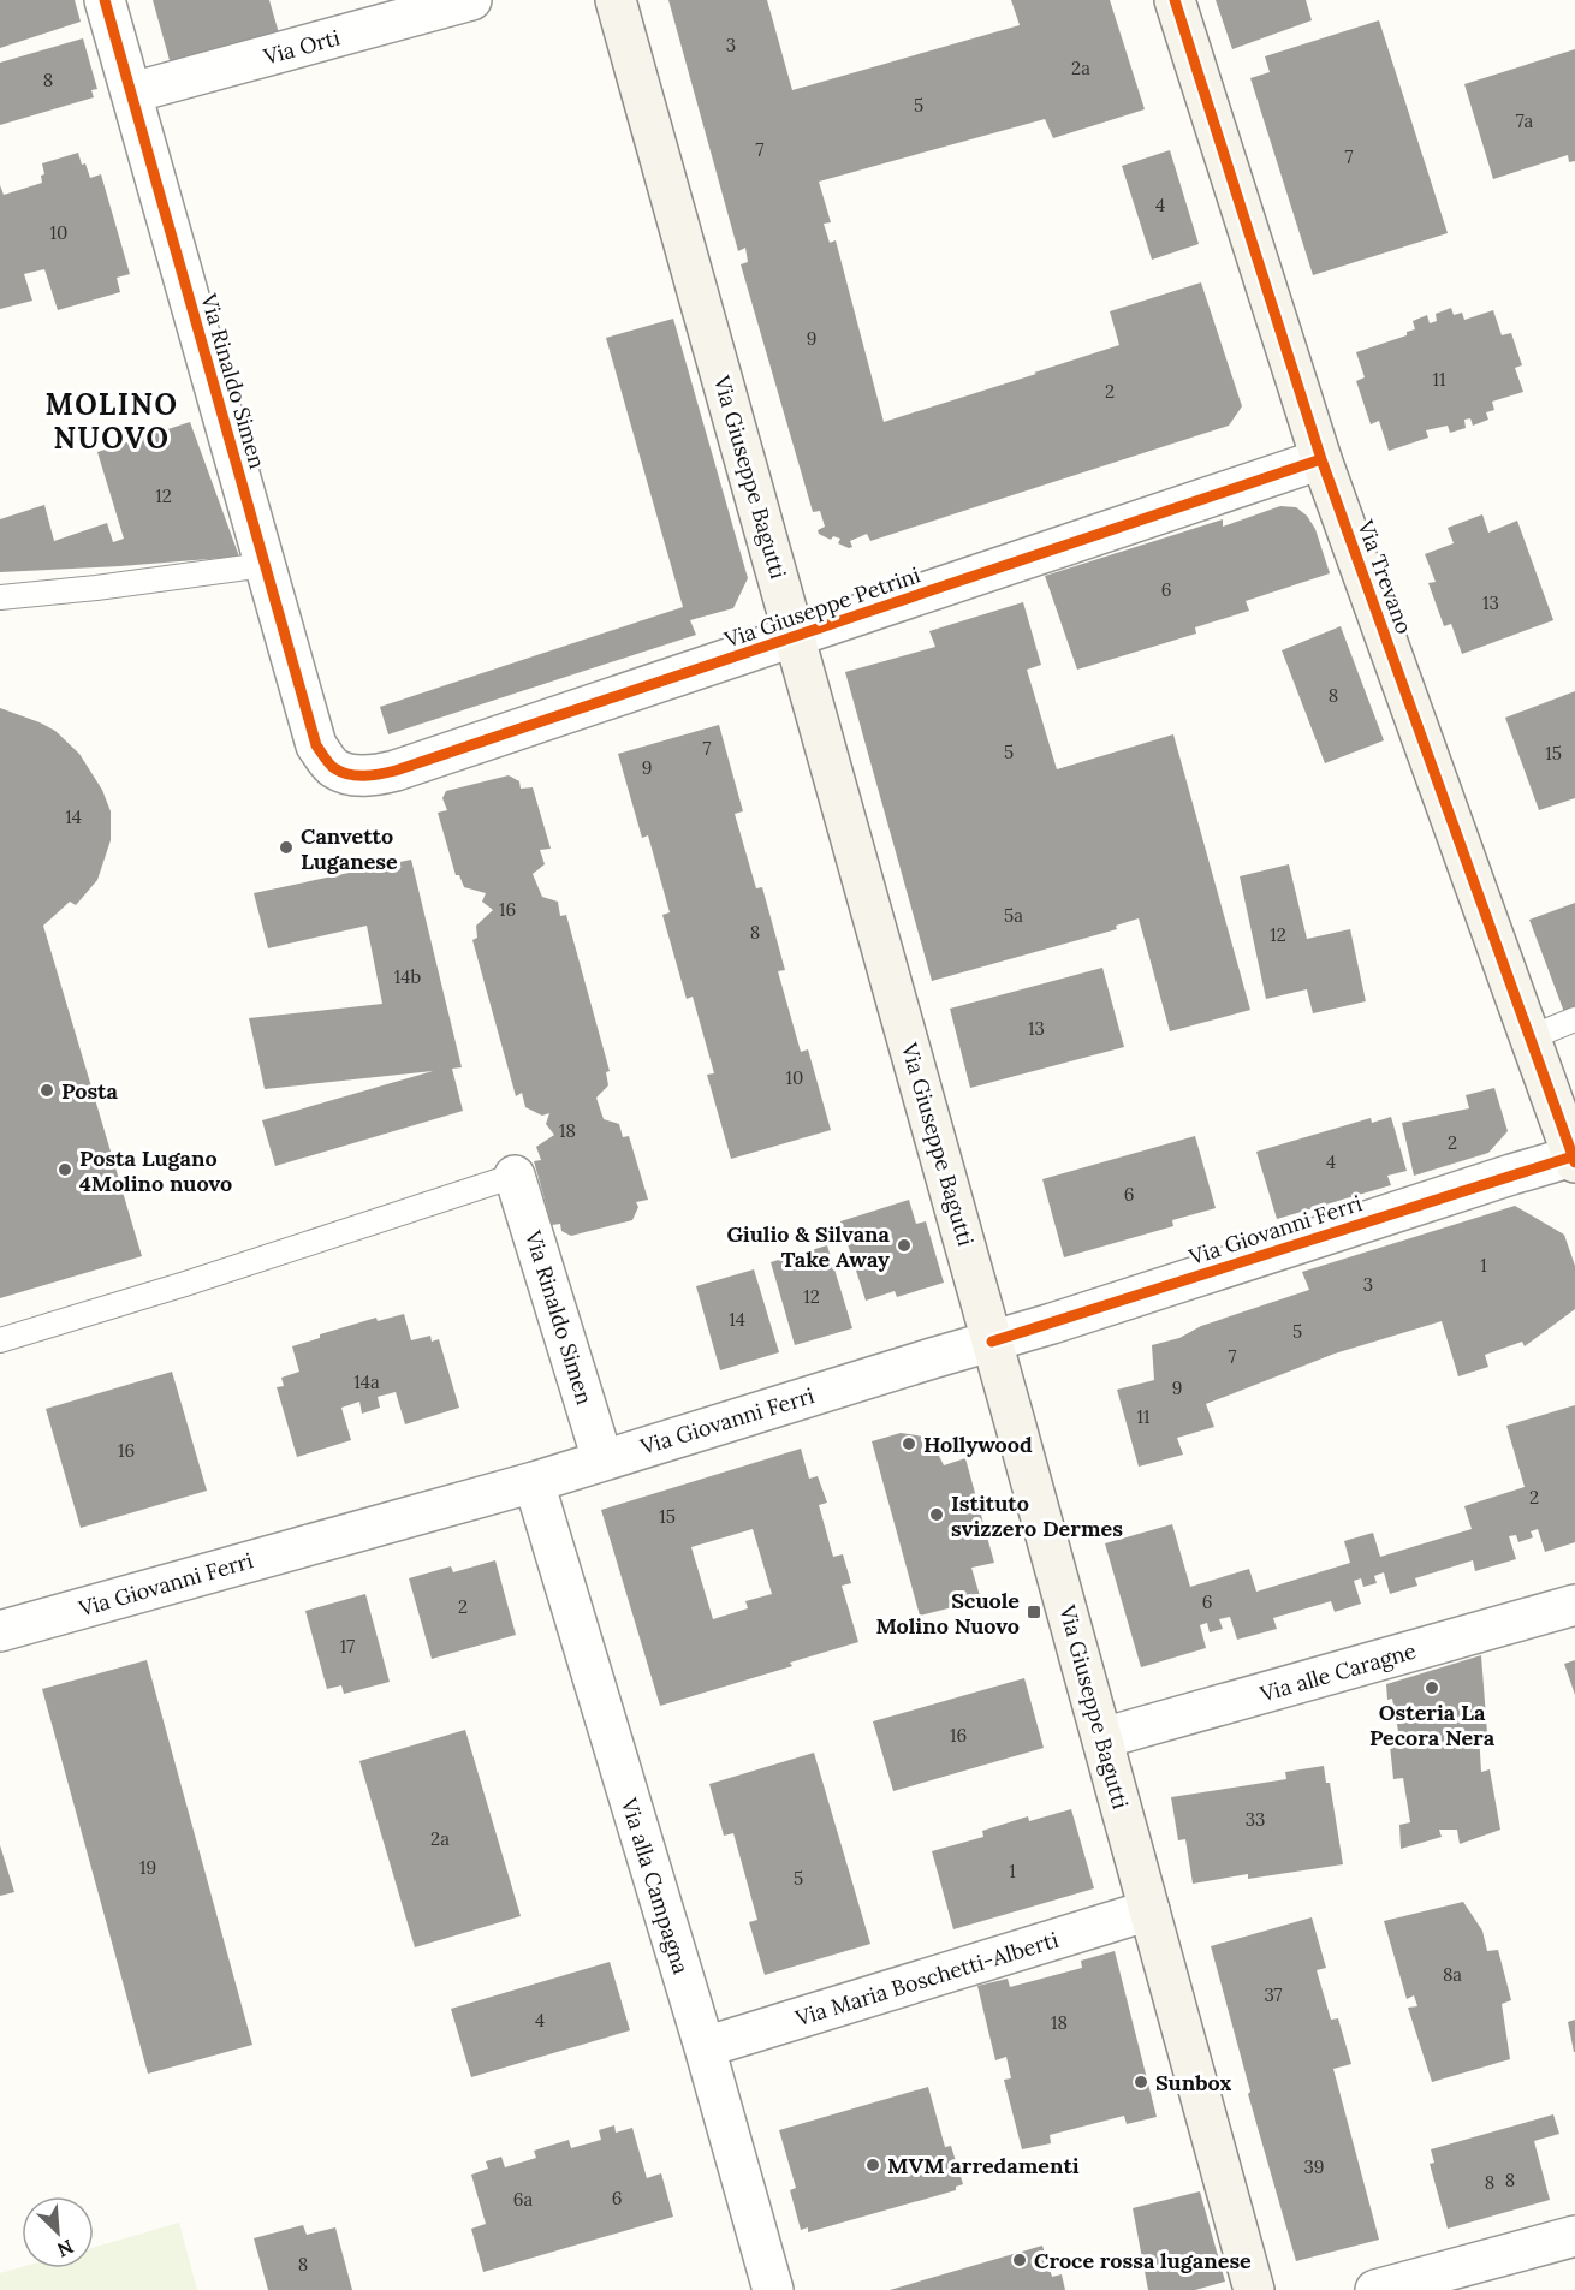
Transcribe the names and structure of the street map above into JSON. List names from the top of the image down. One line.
{"streets":{"main road":["Via Giuseppe Bagutti","Via Trevano"],"street":["Via Orti","Via Rinaldo Simen","Via Giuseppe Petrini","Via Giovanni Ferri","Via alle Caragne","Via alla Campagna","Via Maria Boschetti-Alberti"]},"crossings":[["Via Orti","Via Rinaldo Simen"],["Via Rinaldo Simen","Via Giuseppe Petrini"],["Via Rinaldo Simen","Via Giovanni Ferri"],["Via Giuseppe Bagutti","Via Giuseppe Petrini"],["Via Giuseppe Bagutti","Via Giovanni Ferri"],["Via Giuseppe Bagutti","Via alle Caragne"],["Via Giuseppe Bagutti","Via Maria Boschetti-Alberti"],["Via Trevano","Via Giuseppe Petrini"],["Via Trevano","Via Giovanni Ferri"],["Via Giovanni Ferri","Via alla Campagna"],["Via alla Campagna","Via Maria Boschetti-Alberti"]],"districts":["MOLINO NUOVO"],"places":{"other":["Canvetto Luganese","Posta","Posta Lugano 4Molino nuovo","Giulio & Silvana Take Away","Hollywood","Istituto svizzero Dermes","Osteria La Pecora Nera","Sunbox","MVM arredamenti","Croce rossa luganese"],"transit":["Scuole Molino Nuovo"]},"house_numbers":["3","2a","8","5","7a","7","7","4","10","9","11","2","12","6","13","8","7","5","15","9","14","16","5a","8","12","14b","13","10","18","2","4","6","1","3","12","14","5","7","14a","9","11","16","2","15","6","2","17","16","33","2a","19","1","5","8a","37","4","18","39","8","8","6","6a","8"],"north":"bottom right"}
